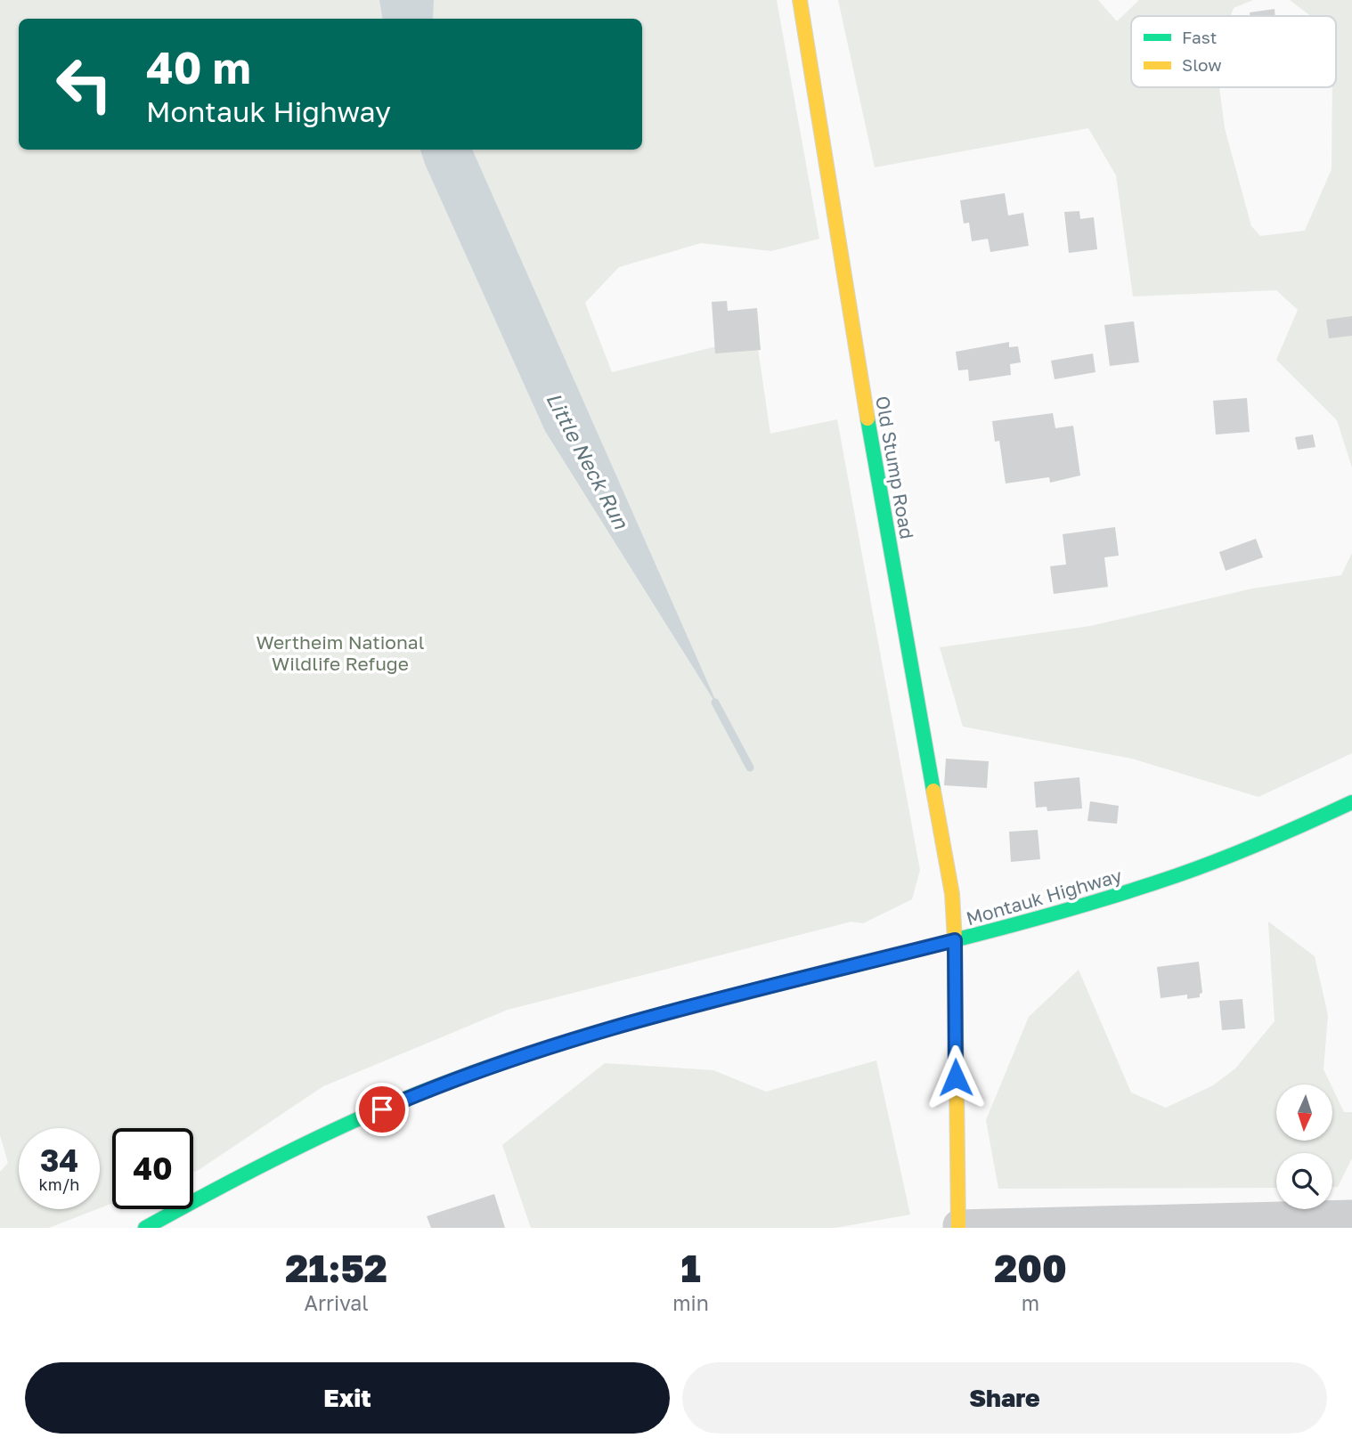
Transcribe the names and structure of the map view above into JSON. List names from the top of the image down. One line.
{"streets":{"main road":["Old Stump Road","Montauk Highway"]},"crossings":[["Old Stump Road","Montauk Highway"]],"water":["Little Neck Run"],"parks":["Wertheim National Wildlife Refuge"],"legend":["Fast","Slow"],"north":"bottom","page":{"turn":["40 m","Montauk Highway"],"speed":"34 km/h","limit":"40","eta":["21:52","Arrival","1","min","200","m"],"buttons":["Exit","Share"]}}
